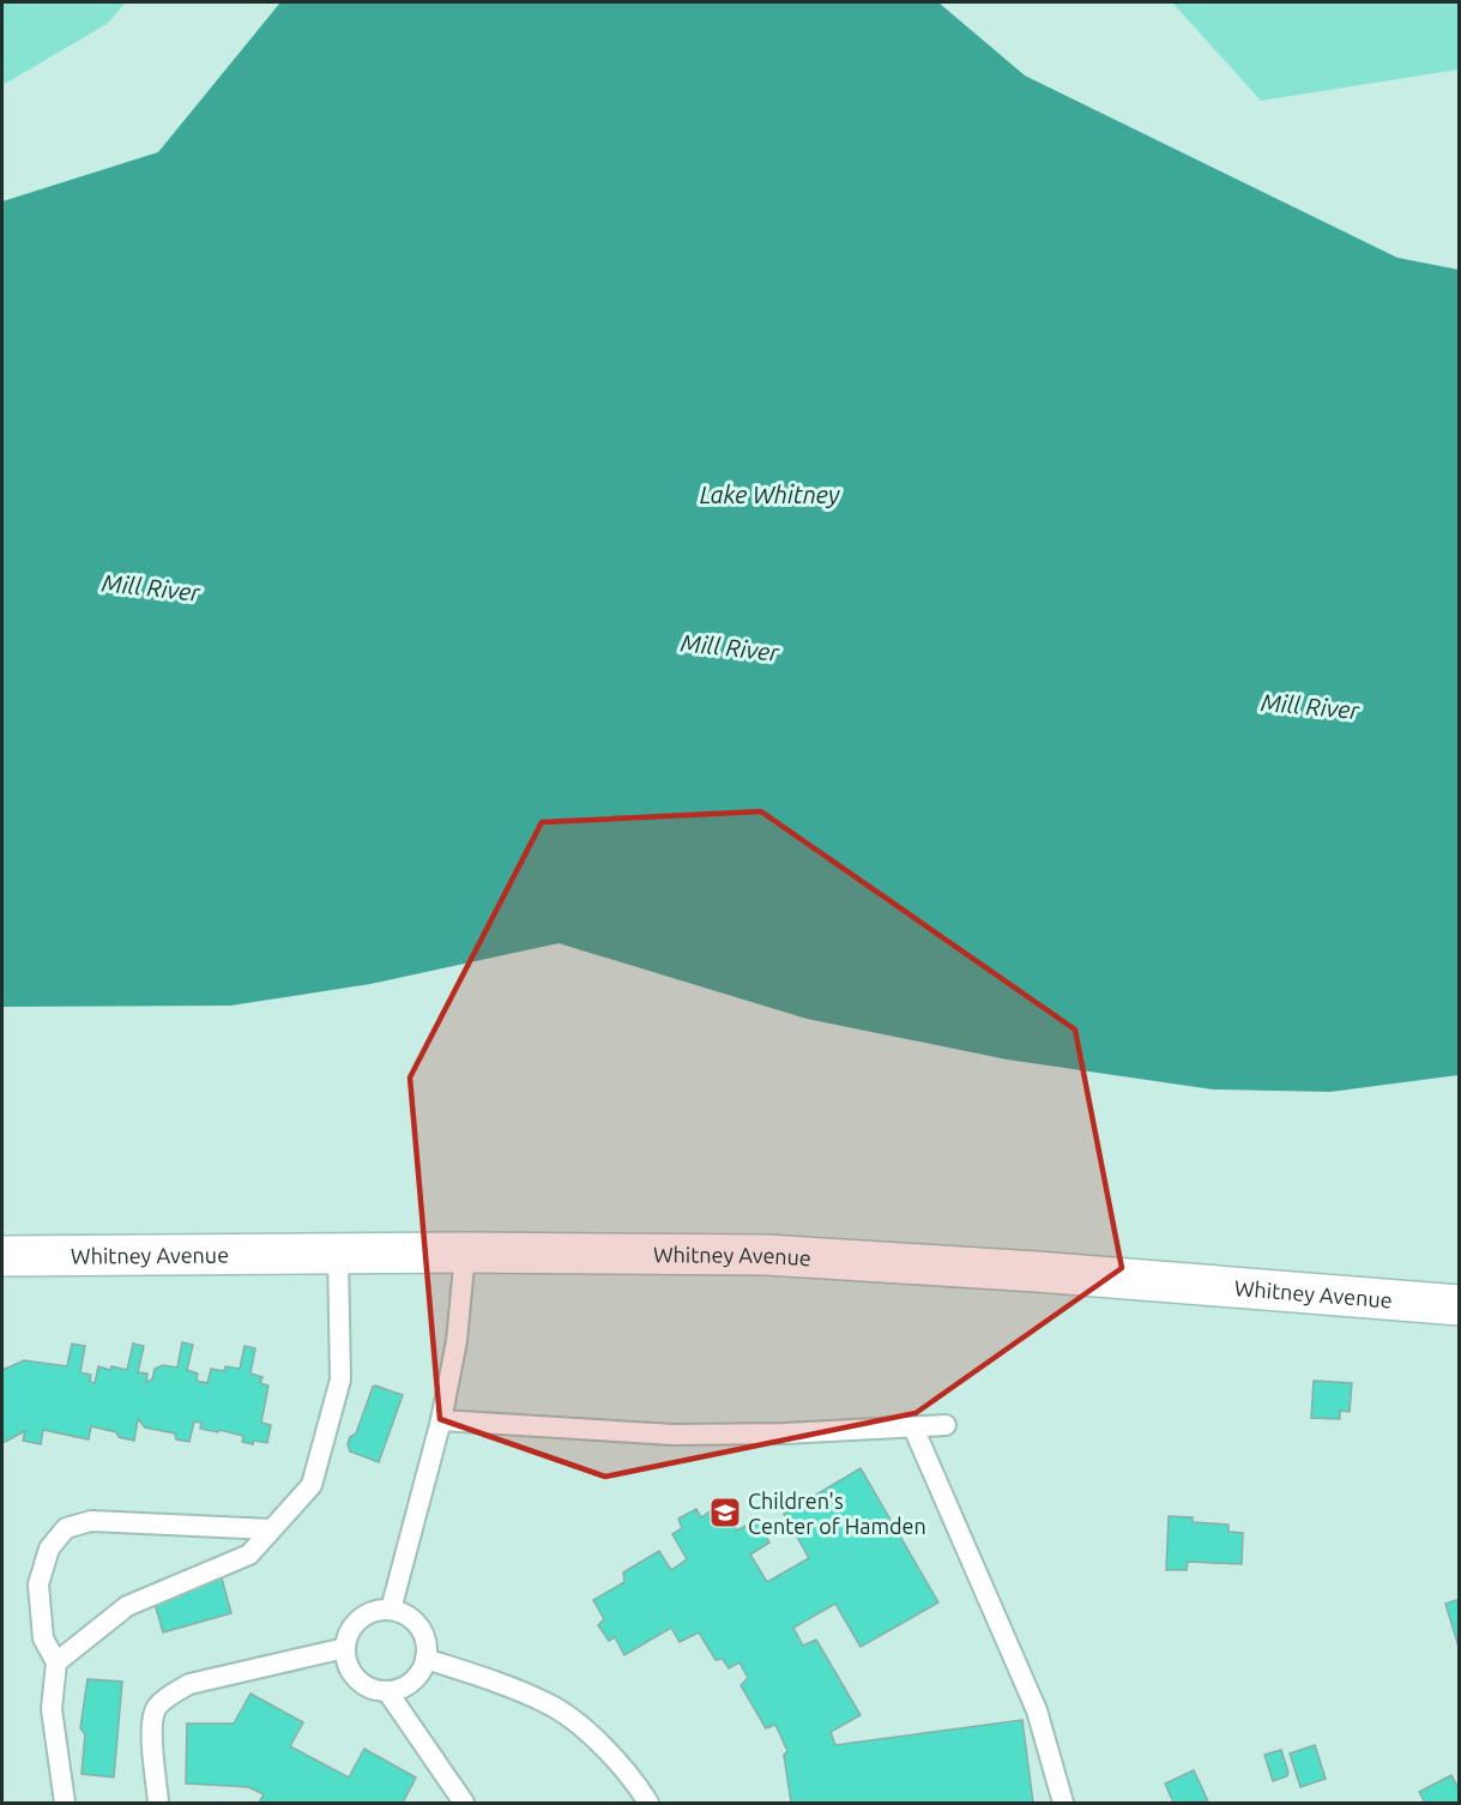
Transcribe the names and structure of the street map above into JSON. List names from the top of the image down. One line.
{"streets":{"main road":["Whitney Avenue"]},"water":["Lake Whitney","Mill River"],"places":{"school or university":["Children's Center of Hamden"]}}
